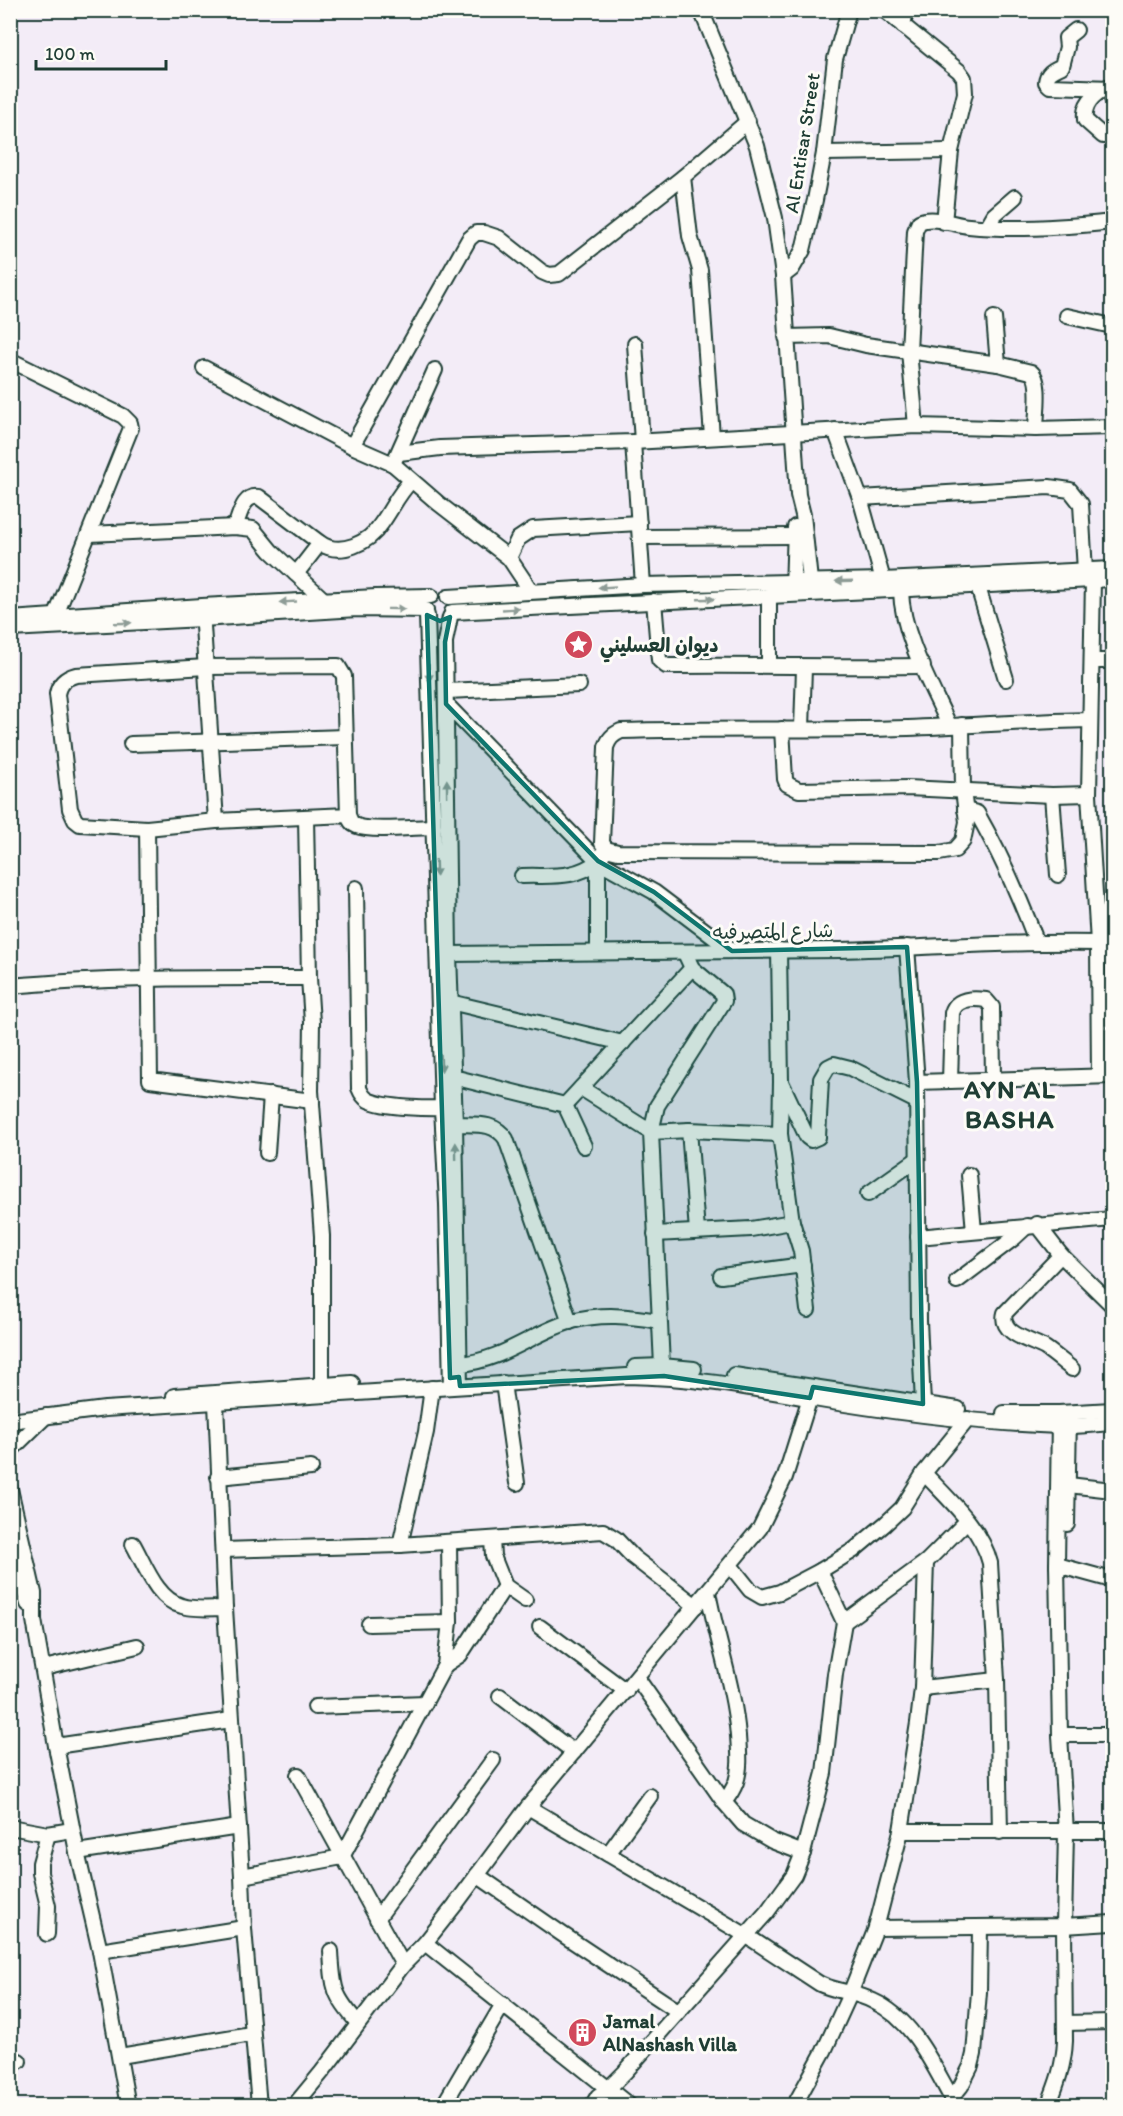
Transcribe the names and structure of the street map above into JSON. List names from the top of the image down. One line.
{"streets":{"street":["Al Entisar Street","شارع المتصرفيه"]},"districts":["AYN AL BASHA"],"places":{"place":["ديوان العسليني"],"building":["Jamal AlNashash Villa"]},"scale_bar":"100 m"}
